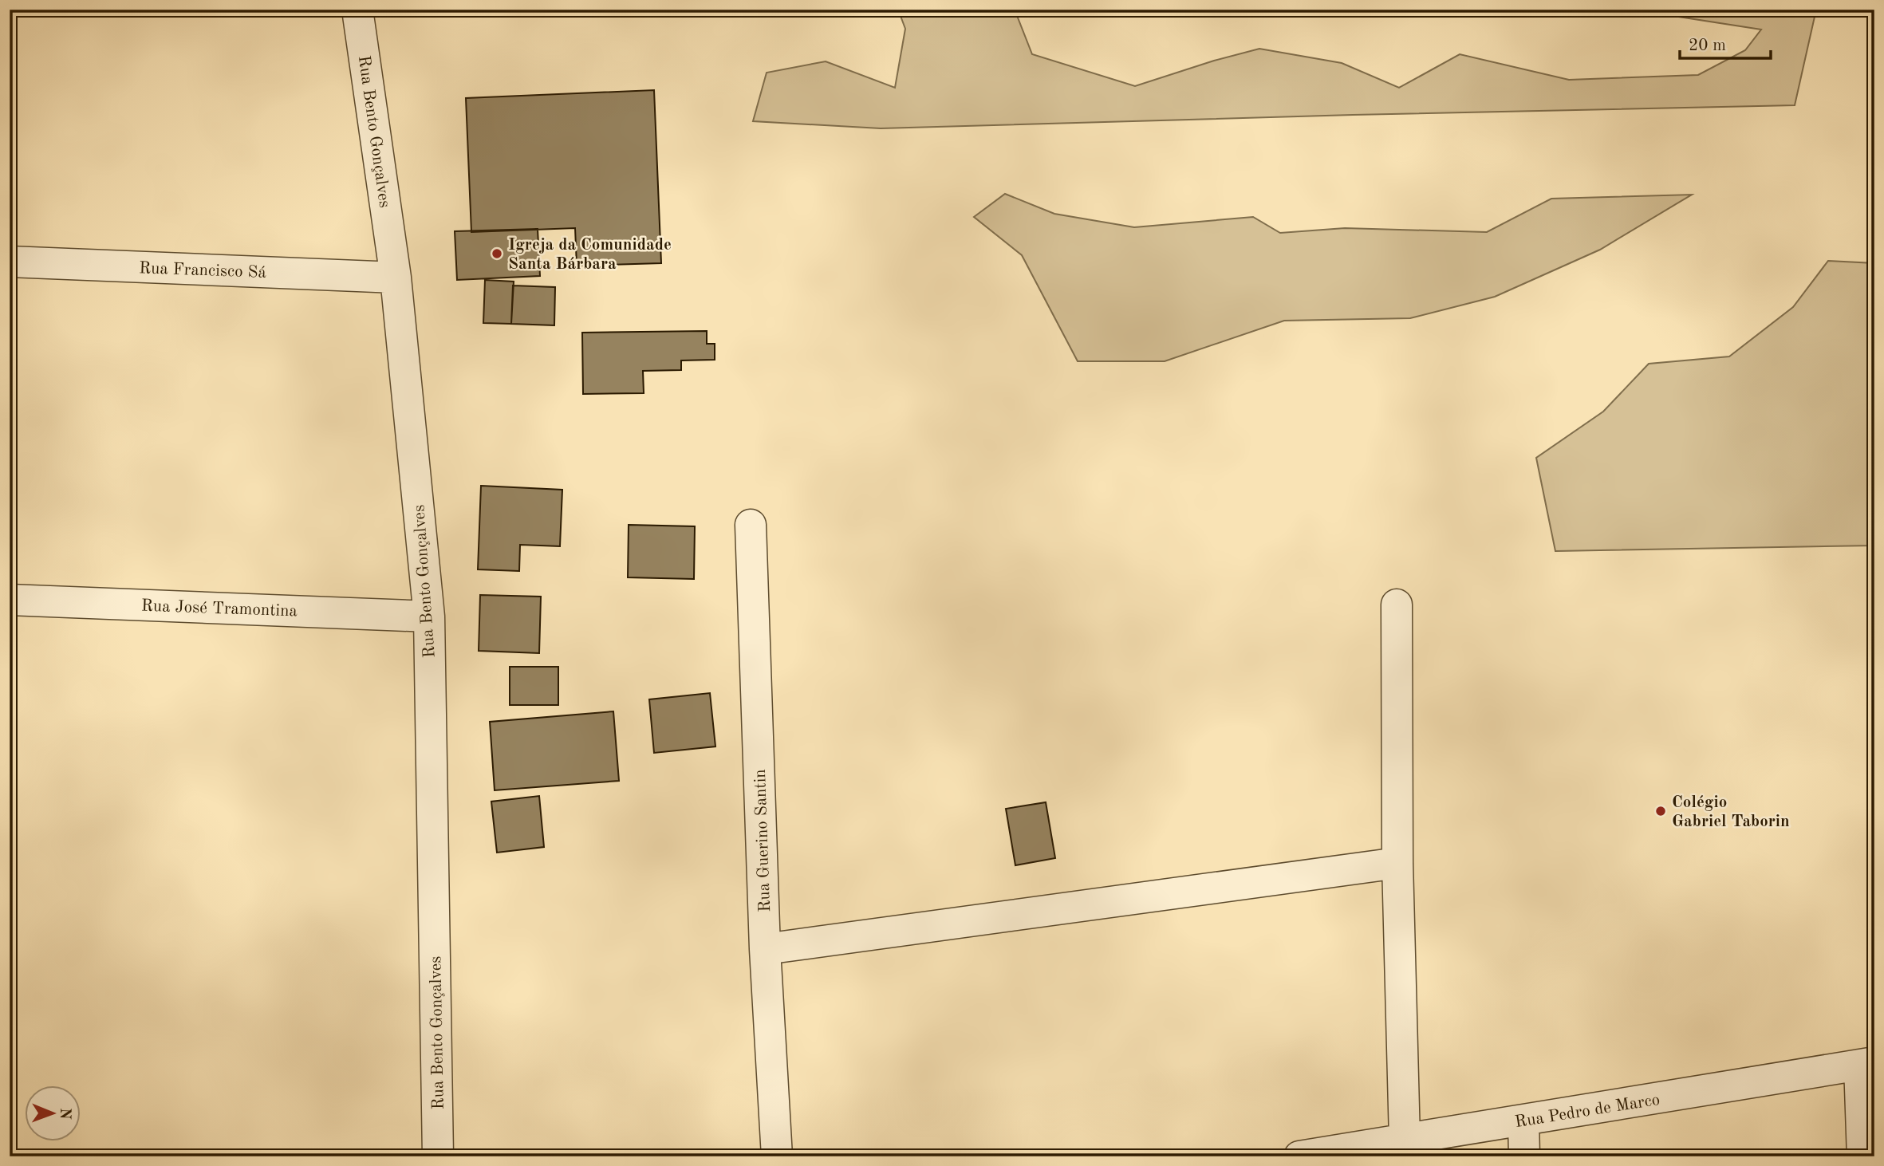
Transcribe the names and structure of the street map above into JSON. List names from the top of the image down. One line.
{"streets":{"street":["Rua Bento Gonçalves","Rua Francisco Sá","Rua José Tramontina","Rua Guerino Santin","Rua Pedro de Marco"]},"crossings":[["Rua Bento Gonçalves","Rua Francisco Sá"],["Rua Bento Gonçalves","Rua José Tramontina"]],"places":["Igreja da Comunidade Santa Bárbara","Colégio Gabriel Taborin"],"scale_bar":"20 m","north":"right"}
